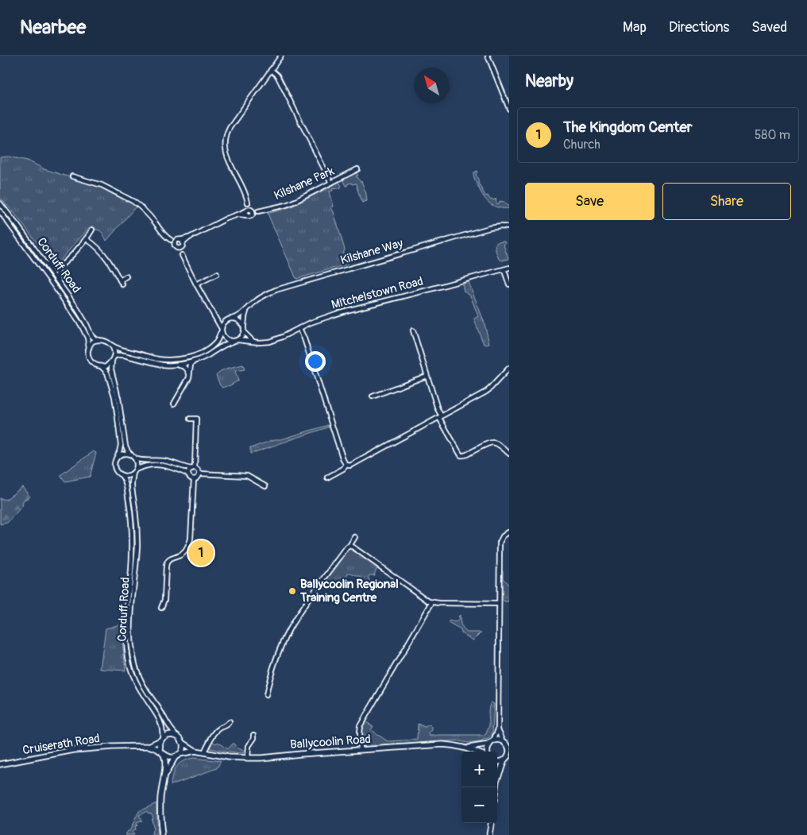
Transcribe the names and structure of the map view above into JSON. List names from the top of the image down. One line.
{"streets":{"main road":["Ballycoolin Road","Cruiserath Road"],"street":["Kilshane Park","Kilshane Way","Corduff Road","Mitchelstown Road"]},"crossings":[["Kilshane Way","Mitchelstown Road"],["Corduff Road","Ballycoolin Road"],["Corduff Road","Cruiserath Road"],["Ballycoolin Road","Cruiserath Road"]],"places":["Ballycoolin Regional Training Centre"],"north":"top left","page":{"header":"Nearbee","nav":["Map","Directions","Saved"],"heading":"Nearby","list":[{"mark":"1","name":"The Kingdom Center","note":"Church","value":"580 m"}],"buttons":["Save","Share"],"pins":"1","map_buttons":["+","−"]}}
